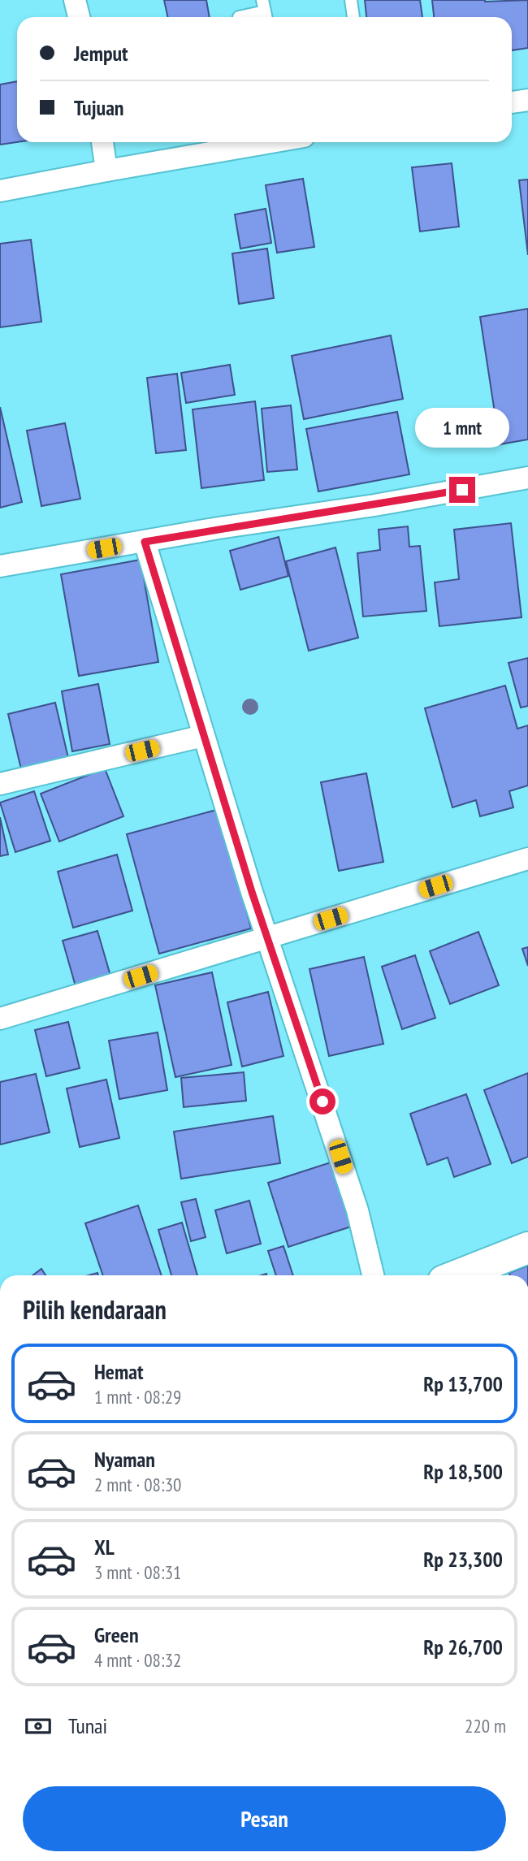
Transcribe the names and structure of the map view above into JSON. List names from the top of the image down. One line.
{"page":{"banner":["Jemput","Tujuan"],"bubble":"1 mnt","heading":"Pilih kendaraan","list":[{"name":"Hemat","note":"1 mnt · 08:29","value":"Rp 13,700"},{"name":"Nyaman","note":"2 mnt · 08:30","value":"Rp 18,500"},{"name":"XL","note":"3 mnt · 08:31","value":"Rp 23,300"},{"name":"Green","note":"4 mnt · 08:32","value":"Rp 26,700"}],"pay":["Tunai","220 m"],"buttons":"Pesan"}}
